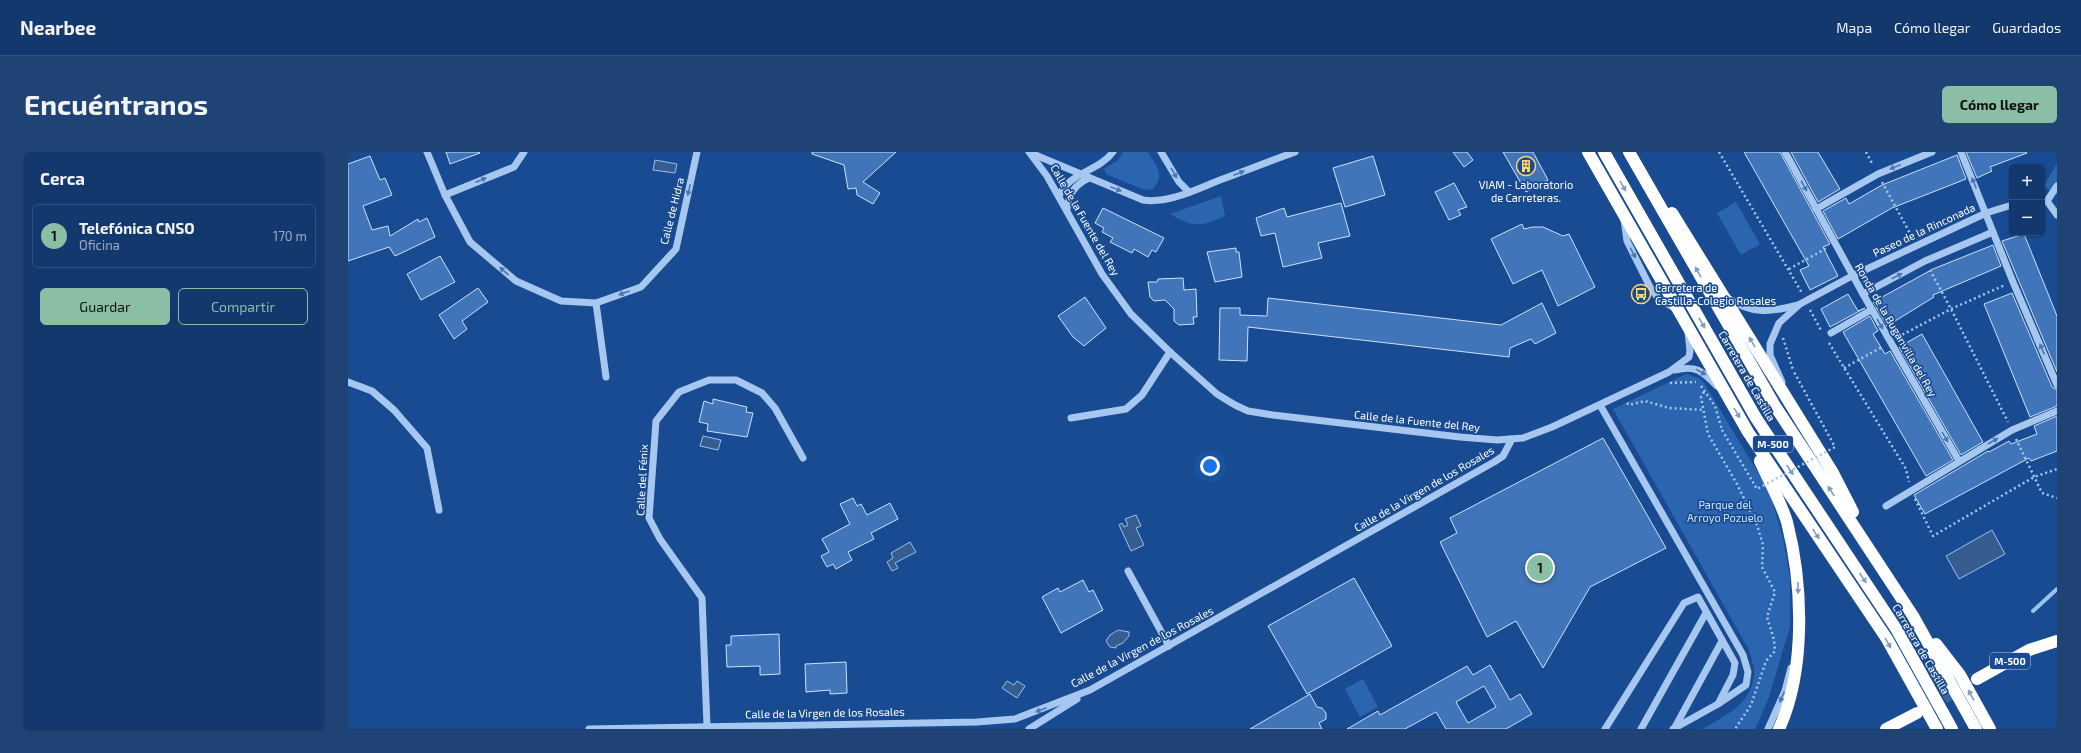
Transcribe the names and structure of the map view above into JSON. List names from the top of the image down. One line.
{"streets":{"highway":["Carretera de Castilla","M-500"],"street":["Calle de Hidra","Calle de la Fuente del Rey","Paseo de la Rinconada","Ronda de la Buganvilla del Rey","Calle del Fénix","Calle de la Virgen de los Rosales"]},"crossings":[["Calle de la Fuente del Rey","M-500"],["Calle de la Fuente del Rey","Calle de la Virgen de los Rosales"],["Paseo de la Rinconada","Ronda de la Buganvilla del Rey"],["Carretera de Castilla","M-500"],["Calle del Fénix","Calle de la Virgen de los Rosales"]],"one_way":["Ronda de la Buganvilla del Rey"],"parks":["Parque del Arroyo Pozuelo"],"places":{"building":["VIAM - Laboratorio de Carreteras."],"bus stop":["Carretera de Castilla-Colegio Rosales"]},"page":{"header":"Nearbee","nav":["Mapa","Cómo llegar","Guardados"],"buttons":["Cómo llegar",["Guardar","Compartir"]],"title":"Encuéntranos","heading":"Cerca","map_buttons":["+","−"],"list":[{"mark":"1","name":"Telefónica CNSO","note":"Oficina","value":"170 m"}],"pins":"1"}}
